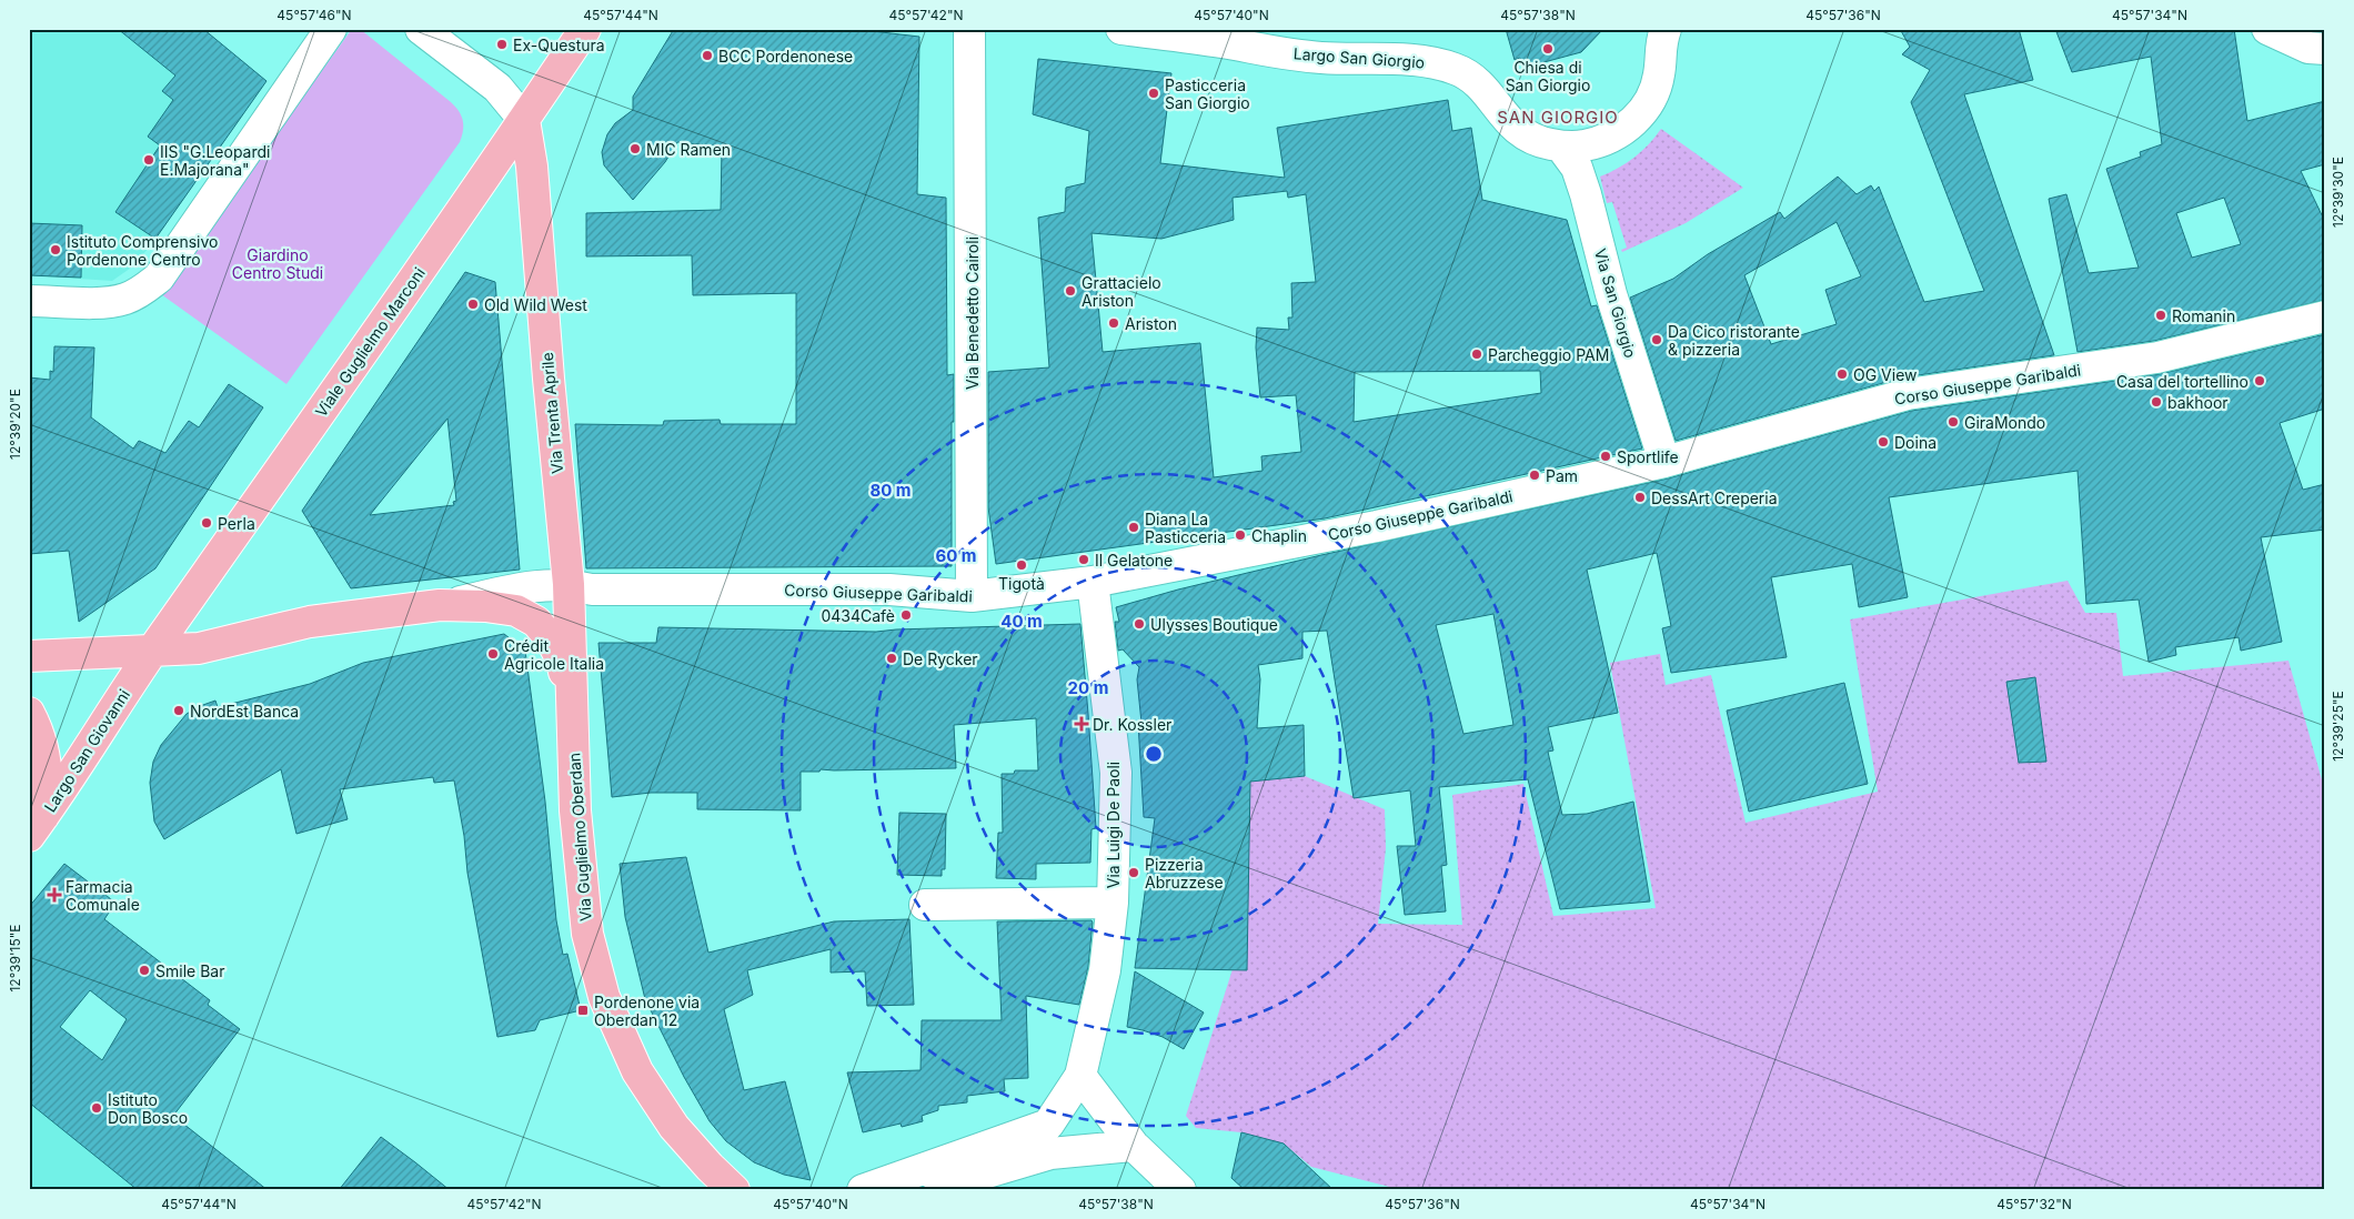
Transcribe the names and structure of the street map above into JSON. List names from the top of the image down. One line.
{"streets":{"main road":["Viale Guglielmo Marconi","Via Trenta Aprile","Largo San Giovanni","Via Guglielmo Oberdan"],"street":["Largo San Giorgio","Via San Giorgio","Via Benedetto Cairoli","Corso Giuseppe Garibaldi","Via Luigi De Paoli"]},"crossings":[["Largo San Giorgio","Via San Giorgio"],["Via San Giorgio","Corso Giuseppe Garibaldi"],["Via Benedetto Cairoli","Corso Giuseppe Garibaldi"],["Viale Guglielmo Marconi","Via Trenta Aprile"],["Viale Guglielmo Marconi","Largo San Giovanni"],["Corso Giuseppe Garibaldi","Via Trenta Aprile"],["Corso Giuseppe Garibaldi","Via Luigi De Paoli"],["Via Trenta Aprile","Via Guglielmo Oberdan"]],"districts":["SAN GIORGIO"],"parks":["Giardino Centro Studi"],"places":{"other":["Ex-Questura","Chiesa di San Giorgio","BCC Pordenonese","Pasticceria San Giorgio","MIC Ramen","IIS \"G.Leopardi E.Majorana\"","Istituto Comprensivo Pordenone Centro","Grattacielo Ariston","Old Wild West","Romanin","Ariston","Da Cico ristorante & pizzeria","Parcheggio PAM","OG View","Casa del tortellino","bakhoor","GiraMondo","Doina","Sportlife","Pam","DessArt Creperia","Perla","Diana La Pasticceria","Chaplin","Il Gelatone","Tigotà","0434Cafè","Ulysses Boutique","Crédit Agricole Italia","De Rycker","NordEst Banca","Pizzeria Abruzzese","Smile Bar","Istituto Don Bosco"],"health":["Dr. Kossler","Farmacia Comunale"],"transit":["Pordenone via Oberdan 12"]},"coordinates":["45°57'46\"N","45°57'44\"N","45°57'42\"N","45°57'40\"N","45°57'38\"N","45°57'36\"N","45°57'34\"N","12°39'30\"E","12°39'20\"E","12°39'25\"E","12°39'15\"E","45°57'32\"N"],"rings":["80 m","60 m","40 m","20 m"]}
